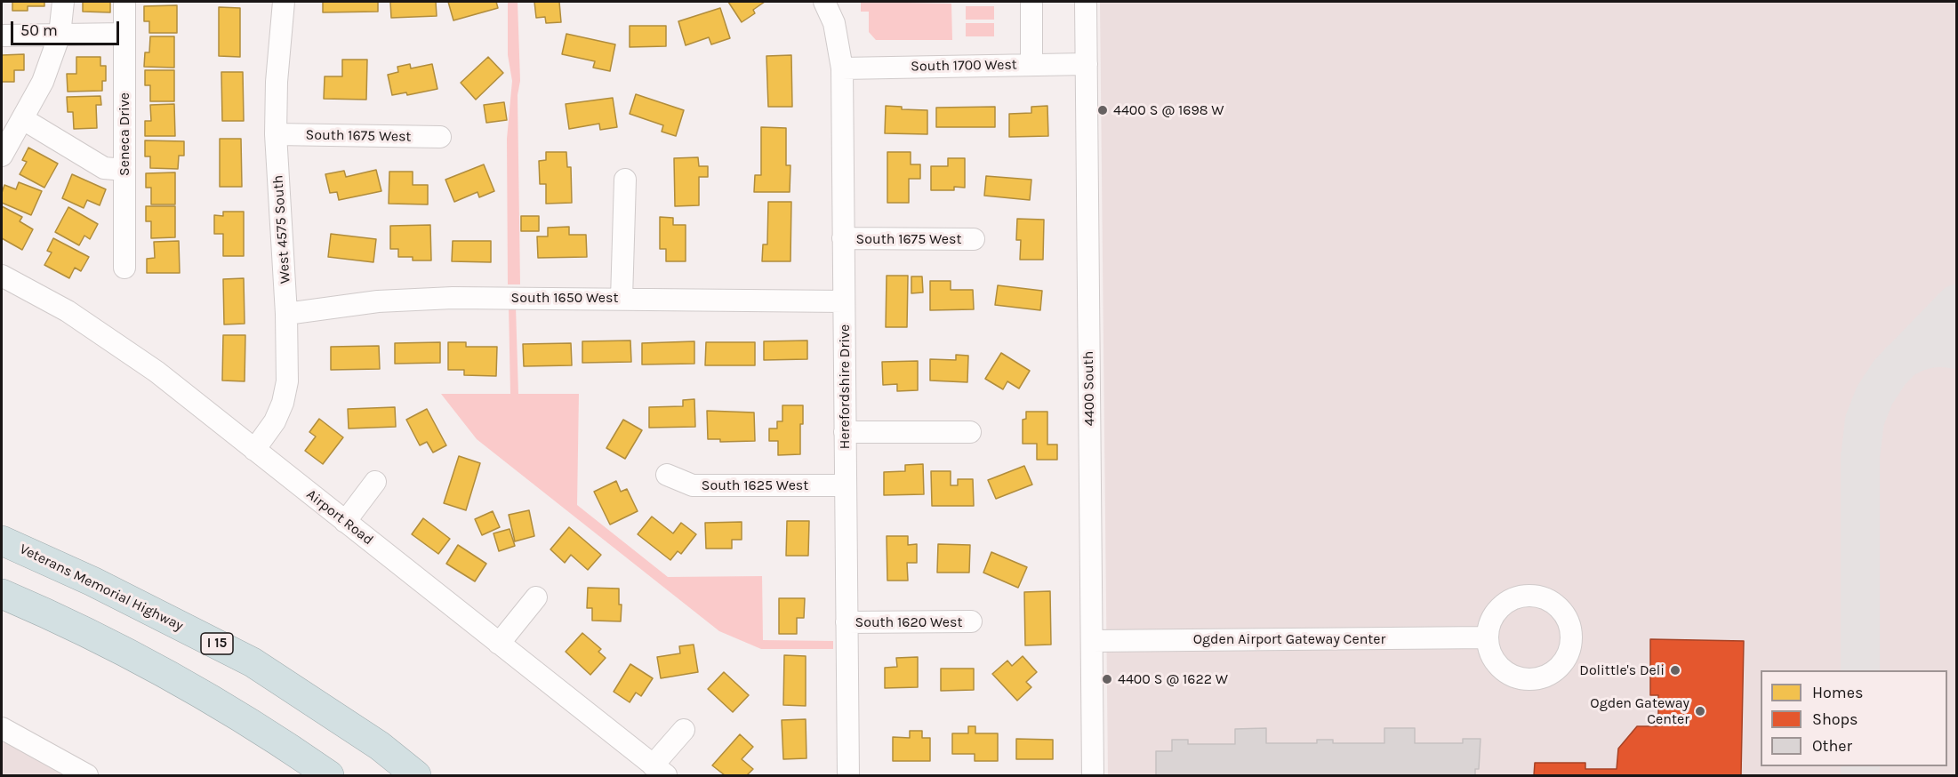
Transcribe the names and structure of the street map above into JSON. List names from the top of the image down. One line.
{"streets":{"highway":["Veterans Memorial Highway","I 15"],"street":["South 1700 West","Seneca Drive","South 1675 West","West 4575 South","South 1650 West","Herefordshire Drive","4400 South","South 1625 West","Airport Road","South 1620 West","Ogden Airport Gateway Center"]},"crossings":[["South 1700 West","Herefordshire Drive"],["South 1700 West","4400 South"],["South 1675 West","West 4575 South"],["South 1675 West","Herefordshire Drive"],["West 4575 South","South 1650 West"],["West 4575 South","Airport Road"],["South 1650 West","Herefordshire Drive"],["Herefordshire Drive","South 1625 West"],["Herefordshire Drive","South 1620 West"],["4400 South","Ogden Airport Gateway Center"]],"places":["4400 S @ 1698 W","Dolittle's Deli","4400 S @ 1622 W","Ogden Gateway Center"],"legend":["Homes","Shops","Other"],"scale_bar":"50 m"}
